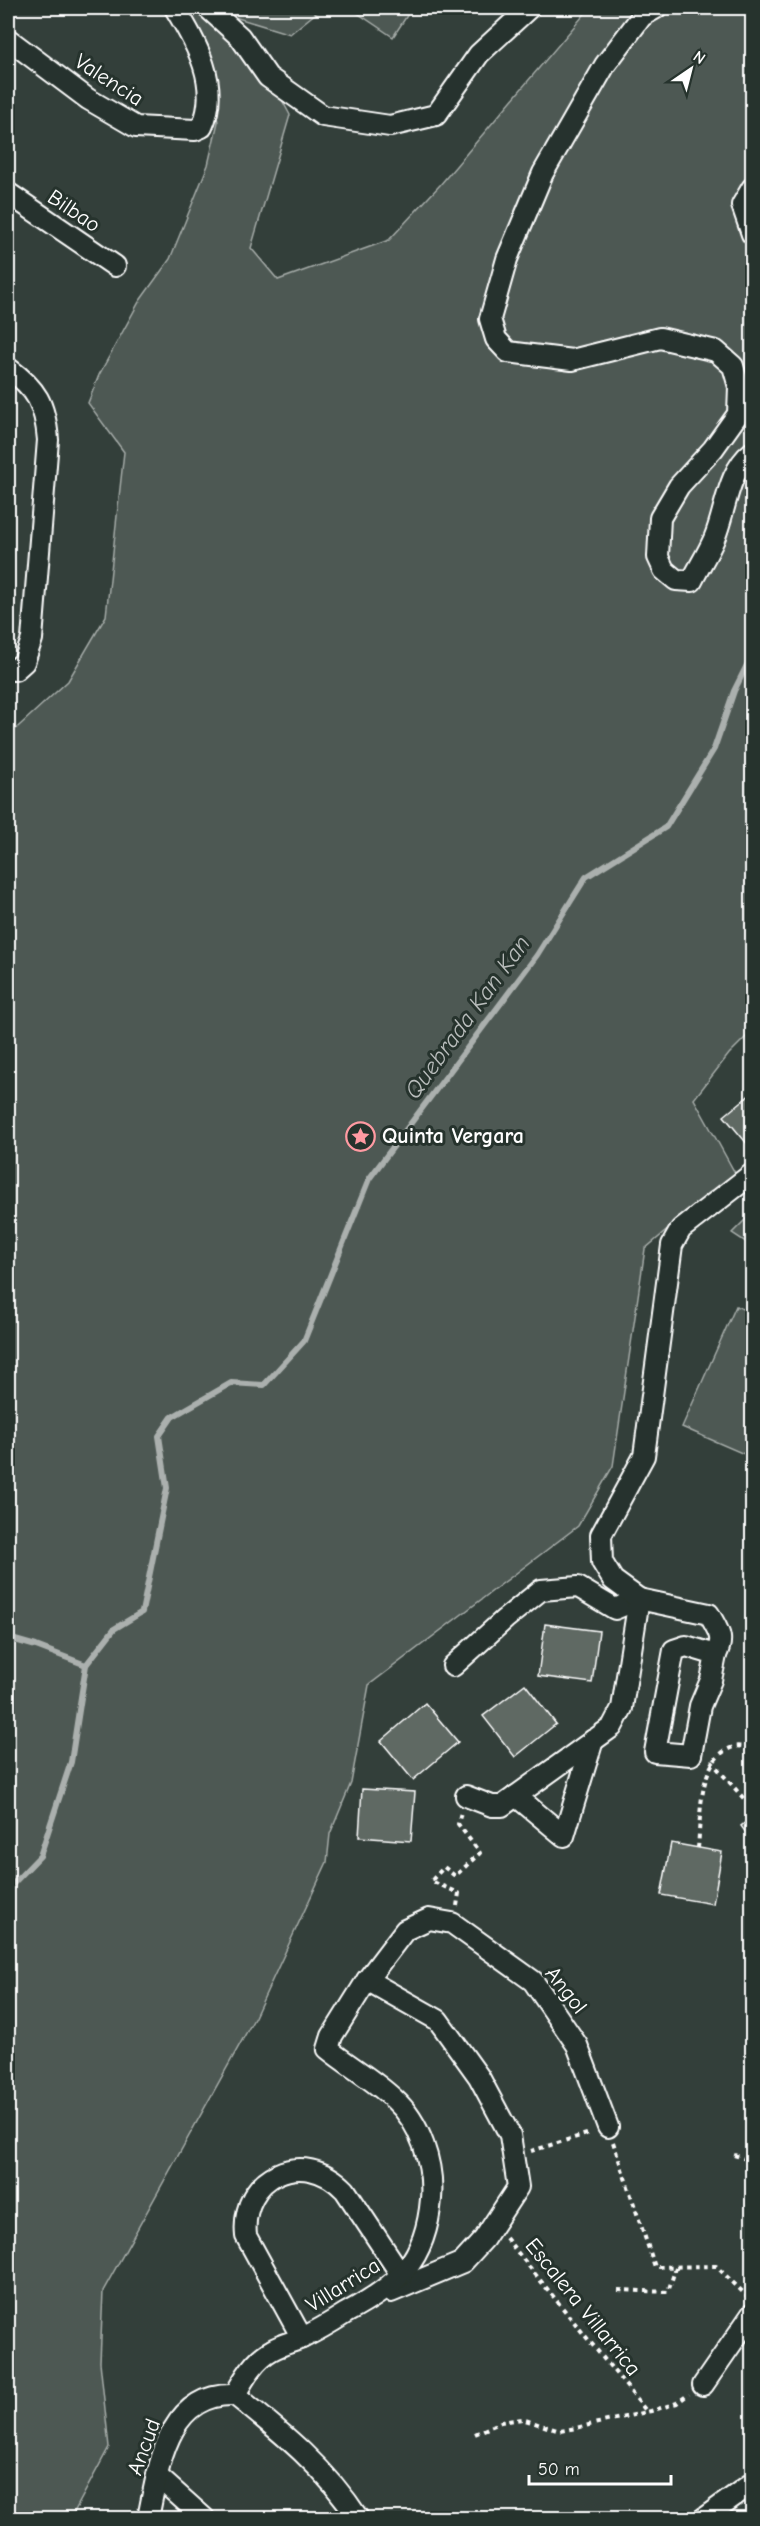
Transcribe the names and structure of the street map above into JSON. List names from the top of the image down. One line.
{"streets":{"street":["Valencia","Bilbao","Angol","Villarrica","Ancud"],"path":["Escalera Villarrica"]},"crossings":[["Angol","Villarrica"],["Villarrica","Ancud"]],"water":["Quebrada Kan Kan"],"places":{"place":["Quinta Vergara"]},"scale_bar":"50 m","north":"top right"}
